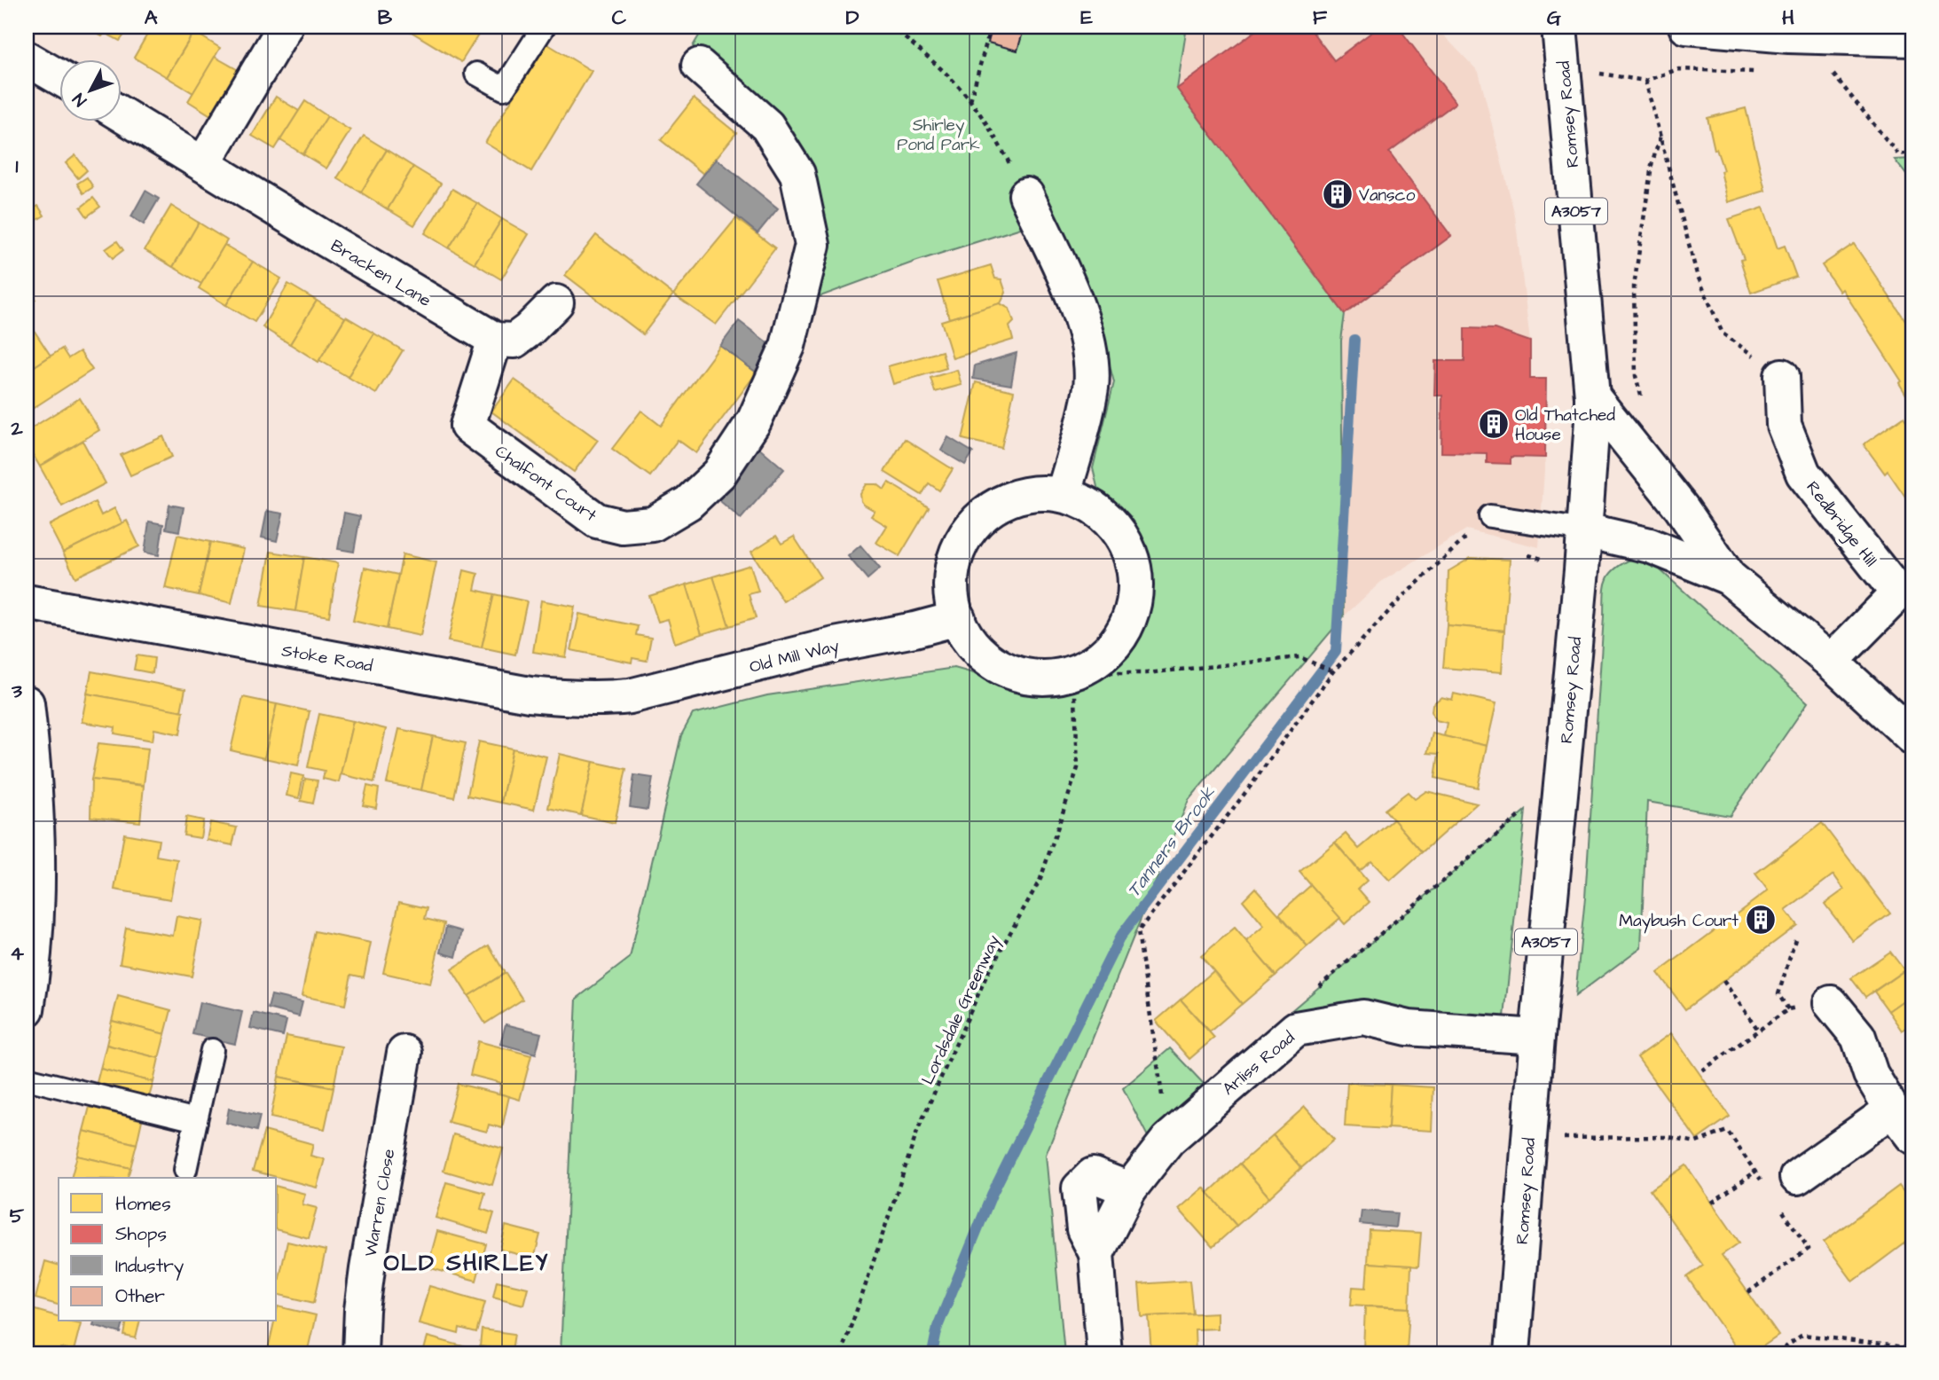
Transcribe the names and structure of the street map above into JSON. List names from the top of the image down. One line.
{"streets":{"street":["Romsey Road","A3057","Bracken Lane","Chalfont Court","Redbridge Hill","Old Mill Way","Stoke Road","Arliss Road","Warren Close"],"path":["Lordsdale Greenway"]},"crossings":[["Romsey Road","Arliss Road"],["Bracken Lane","Chalfont Court"],["Old Mill Way","Stoke Road"],["Old Mill Way","Lordsdale Greenway"]],"districts":["OLD SHIRLEY"],"water":["Tanners Brook"],"parks":["Shirley Pond Park"],"places":{"building":["Vansco","Old Thatched House","Maybush Court"]},"legend":["Homes","Shops","Industry","Other"],"north":"bottom left","grid":{"columns":["A","B","C","D","E","F","G","H"],"rows":["1","2","3","4","5"]}}
